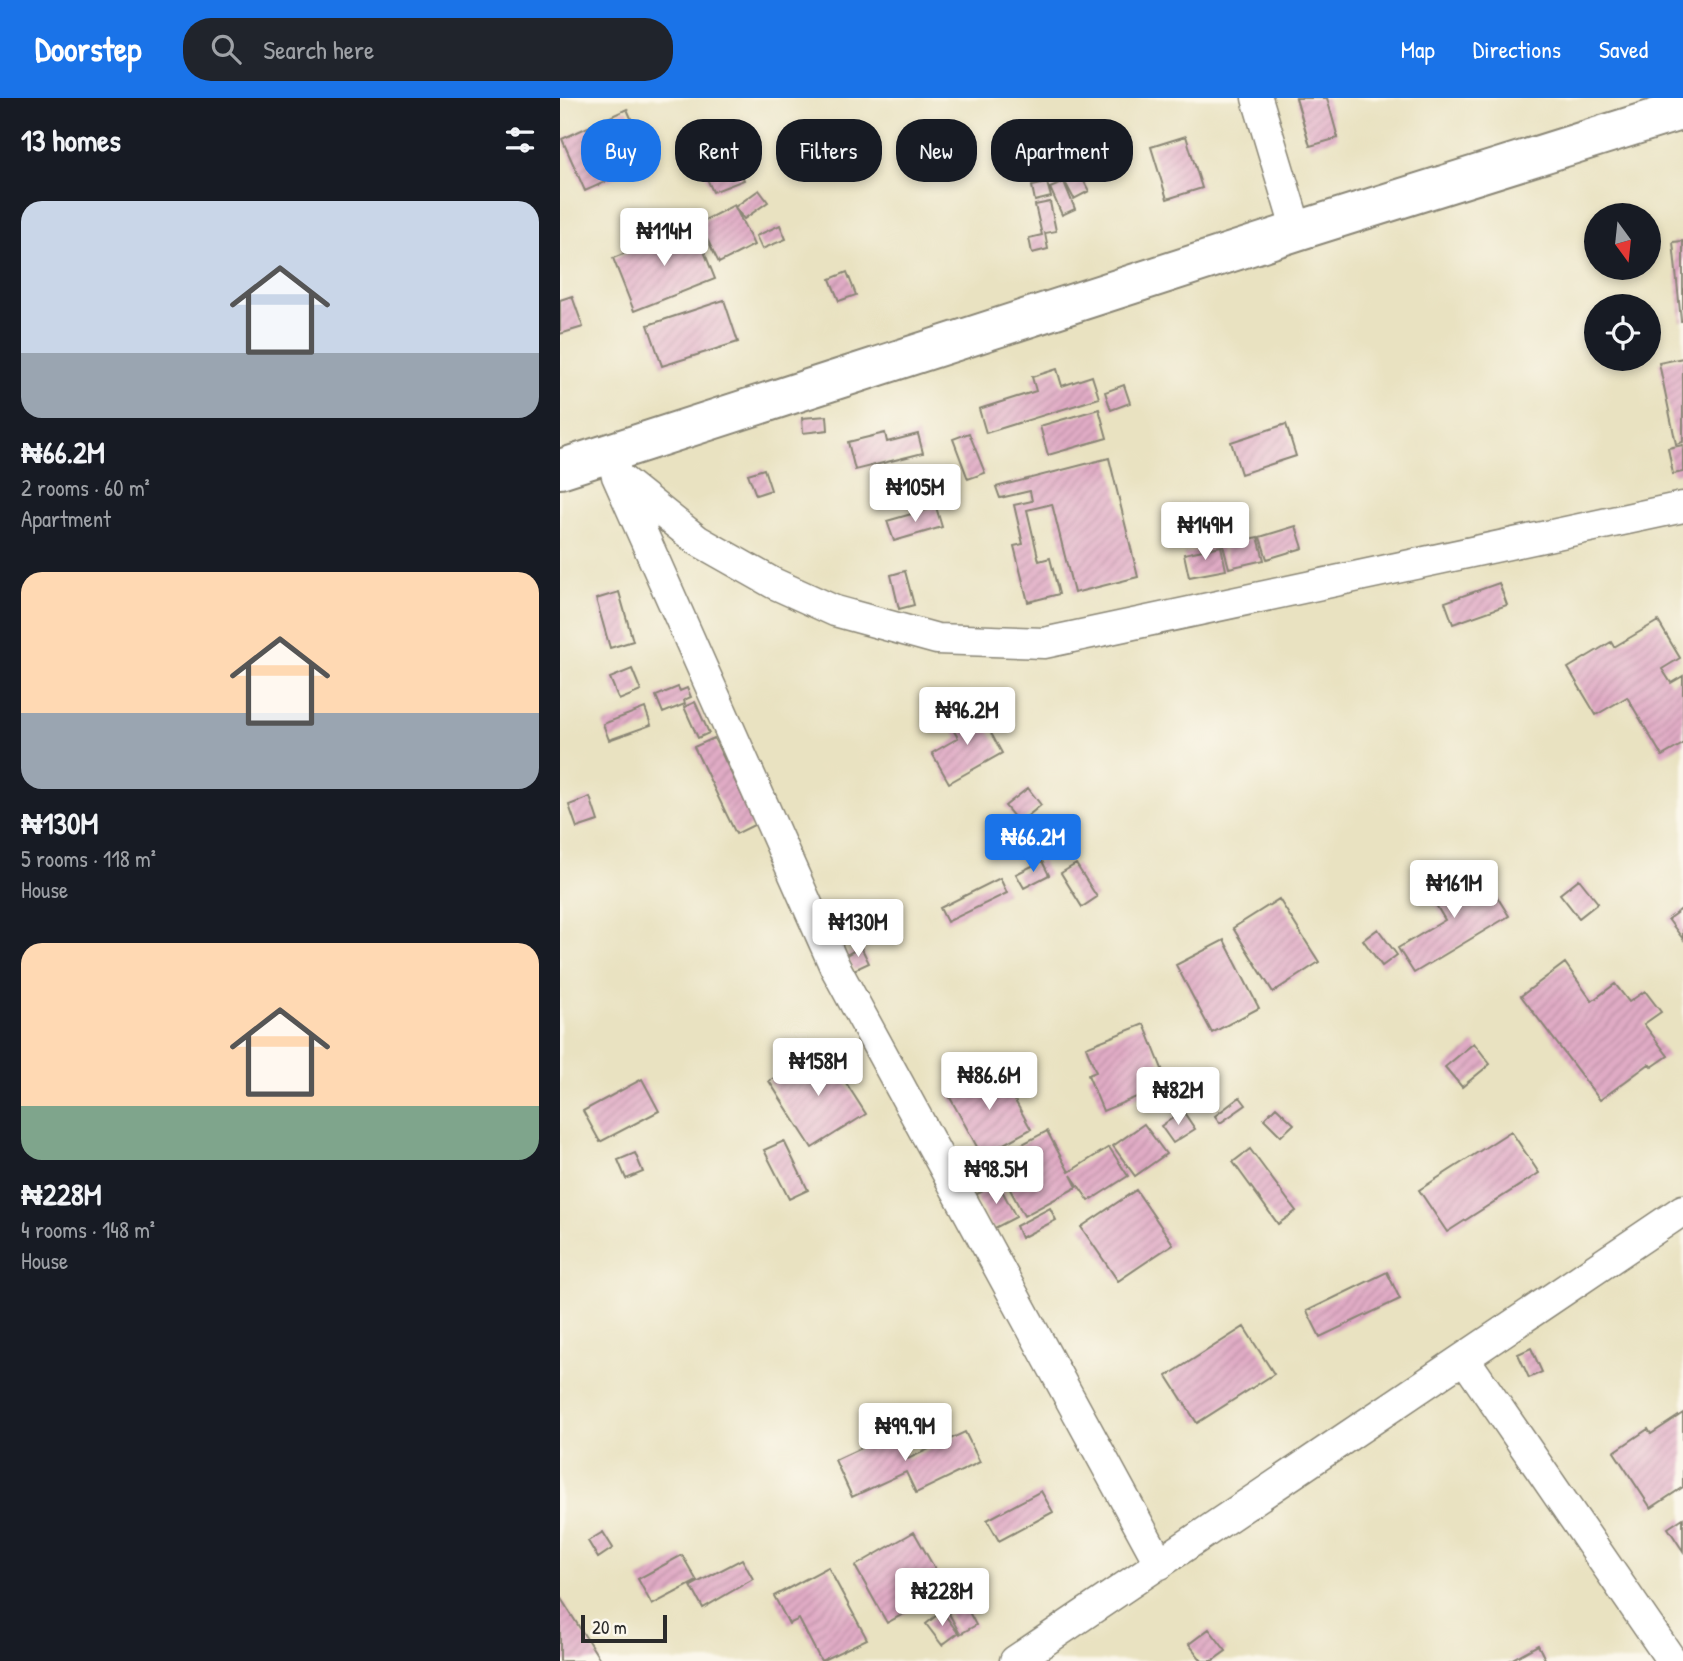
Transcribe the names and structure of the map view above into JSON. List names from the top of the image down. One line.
{"scale_bar":"20 m","north":"bottom","page":{"header":"Doorstep","search":"Search here","nav":["Map","Directions","Saved"],"heading":"13 homes","chip":["Buy","Rent","Filters","New","Apartment"],"list":[{"name":"₦66.2M","note":"2 rooms · 60 m² · Apartment"},{"name":"₦130M","note":"5 rooms · 118 m² · House"},{"name":"₦228M","note":"4 rooms · 148 m² · House"}],"price":["₦114M","₦105M","₦149M","₦96.2M","₦66.2M","₦161M","₦130M","₦158M","₦86.6M","₦82M","₦98.5M","₦99.9M","₦228M"],"scale":"20 m"}}
